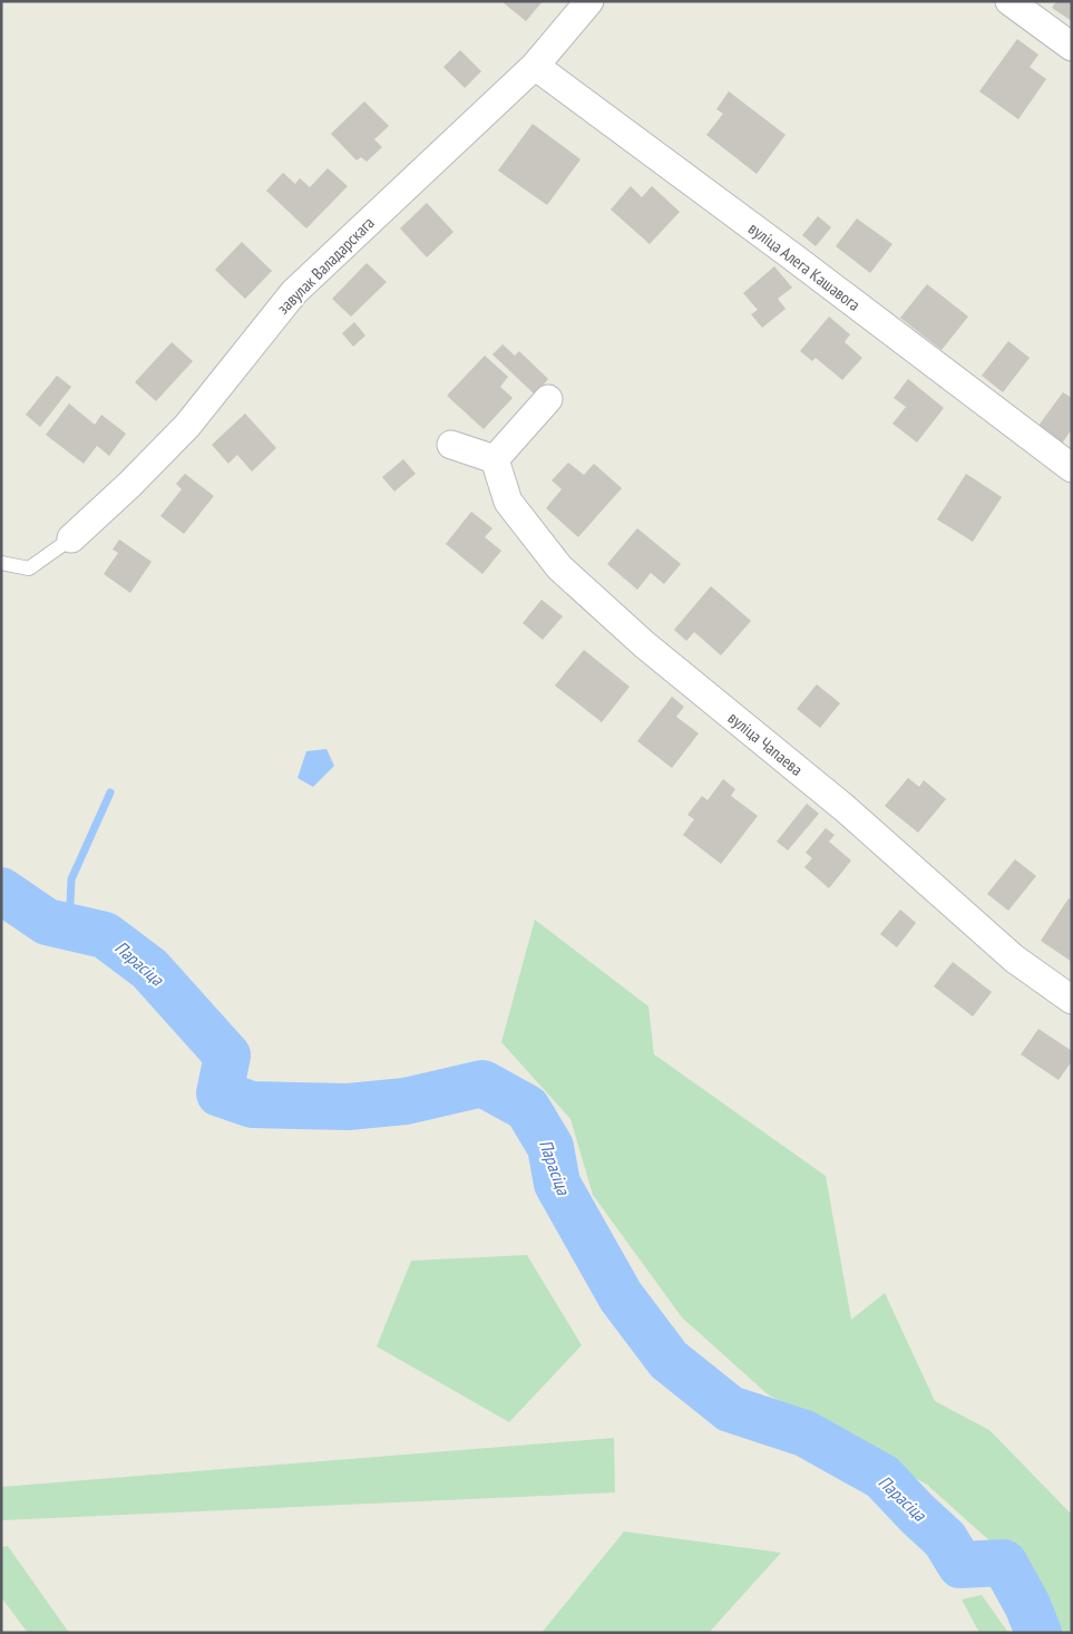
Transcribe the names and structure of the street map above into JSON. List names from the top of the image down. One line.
{"streets":{"street":["завулак Валадарскага","вуліца Алега Кашавога","вуліца Чапаева"]},"crossings":[["завулак Валадарскага","вуліца Алега Кашавога"]],"water":["Парасіца"]}
